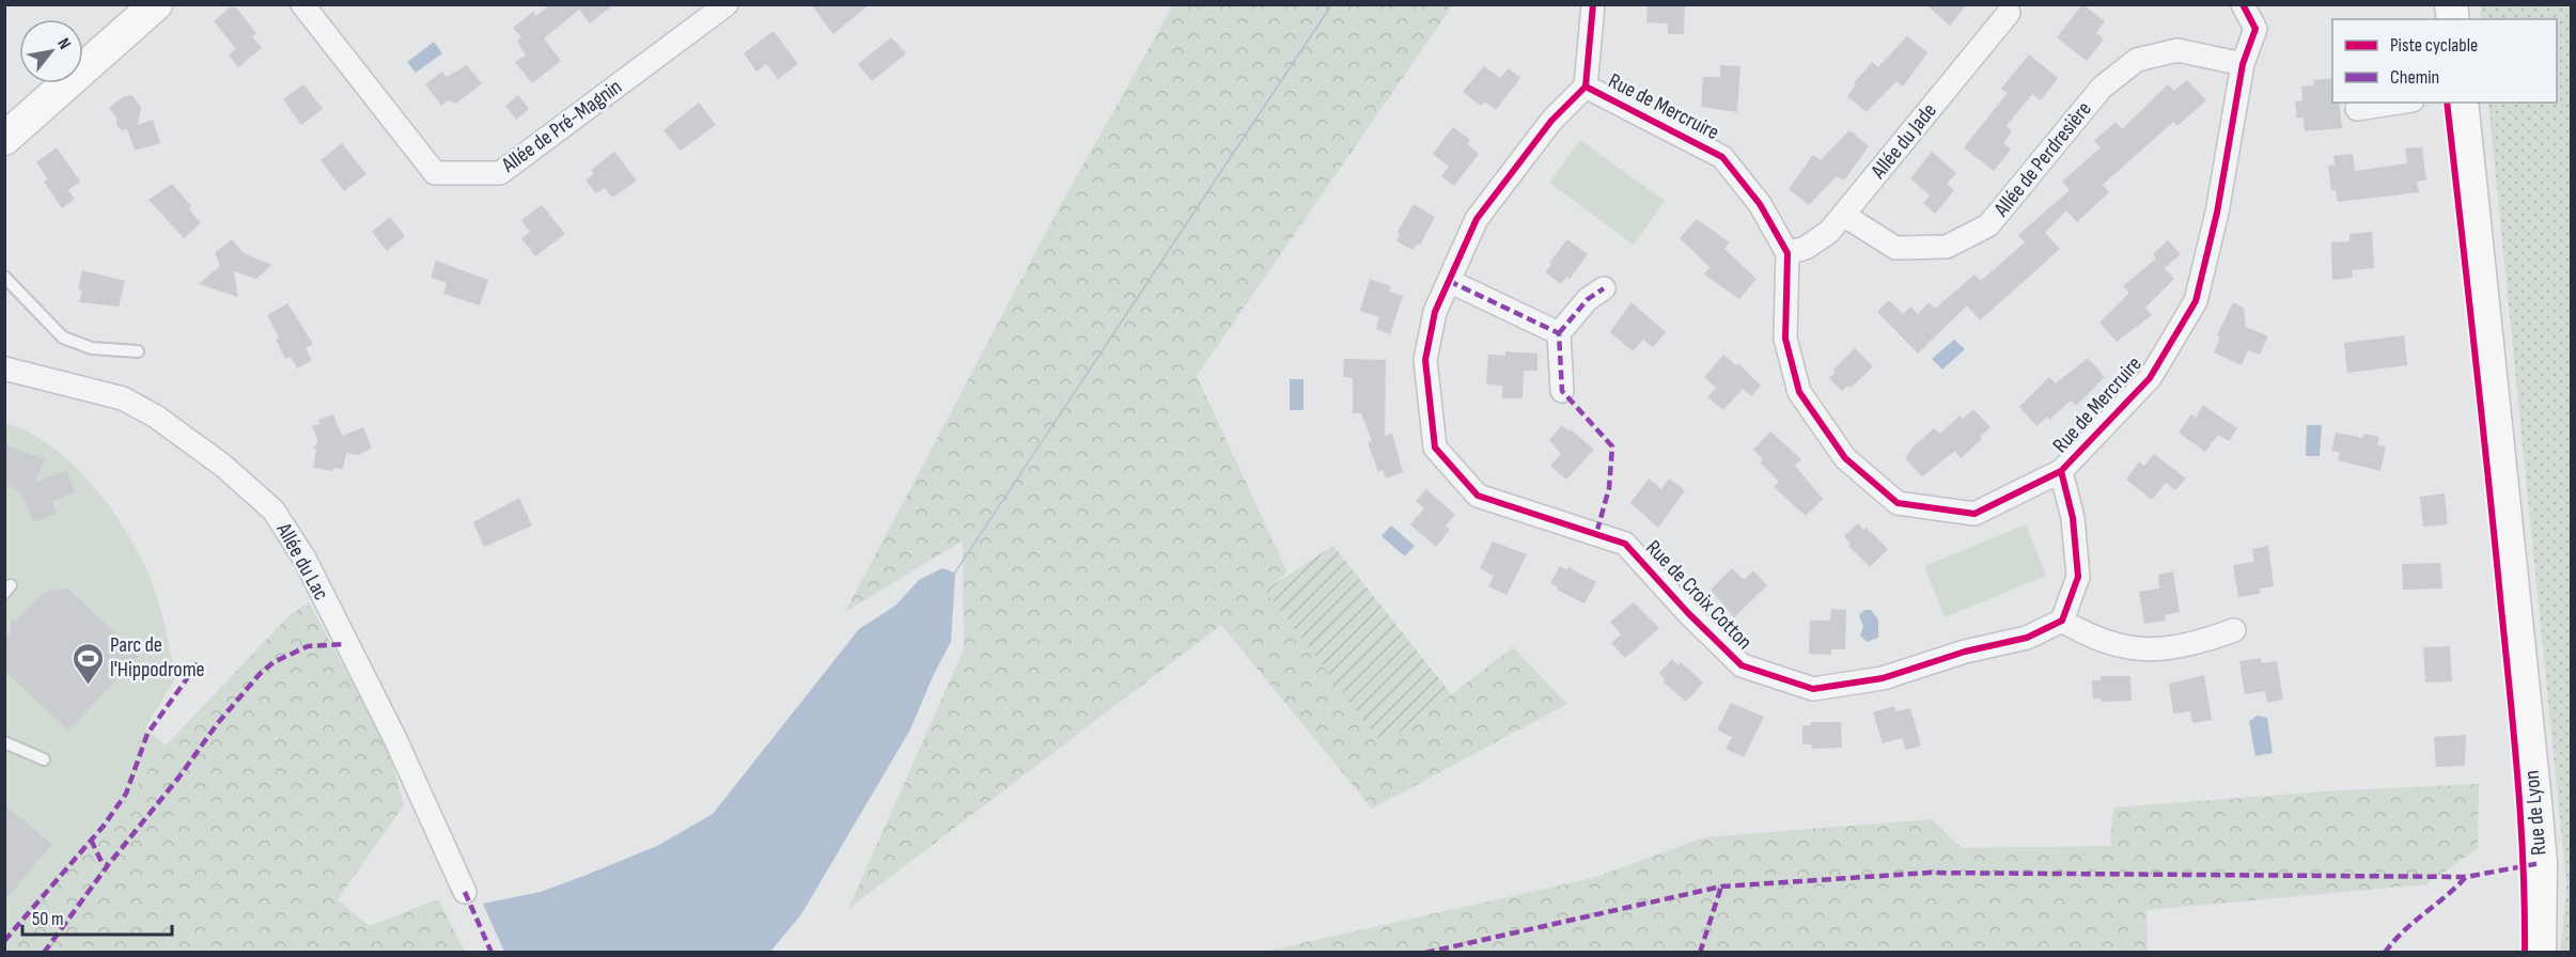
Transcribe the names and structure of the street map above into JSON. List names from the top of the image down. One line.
{"streets":{"street":["Rue de Mercruire","Allée de Pré-Magnin","Allée du Jade","Allée de Perdresière","Allée du Lac","Rue de Croix Cotton","Rue de Lyon"]},"crossings":[["Rue de Mercruire","Allée du Jade"],["Rue de Mercruire","Allée de Perdresière"],["Rue de Mercruire","Rue de Croix Cotton"],["Allée du Jade","Allée de Perdresière"]],"places":{"sports":["Parc de l'Hippodrome"]},"legend":["Piste cyclable","Chemin"],"scale_bar":"50 m","north":"top right"}
